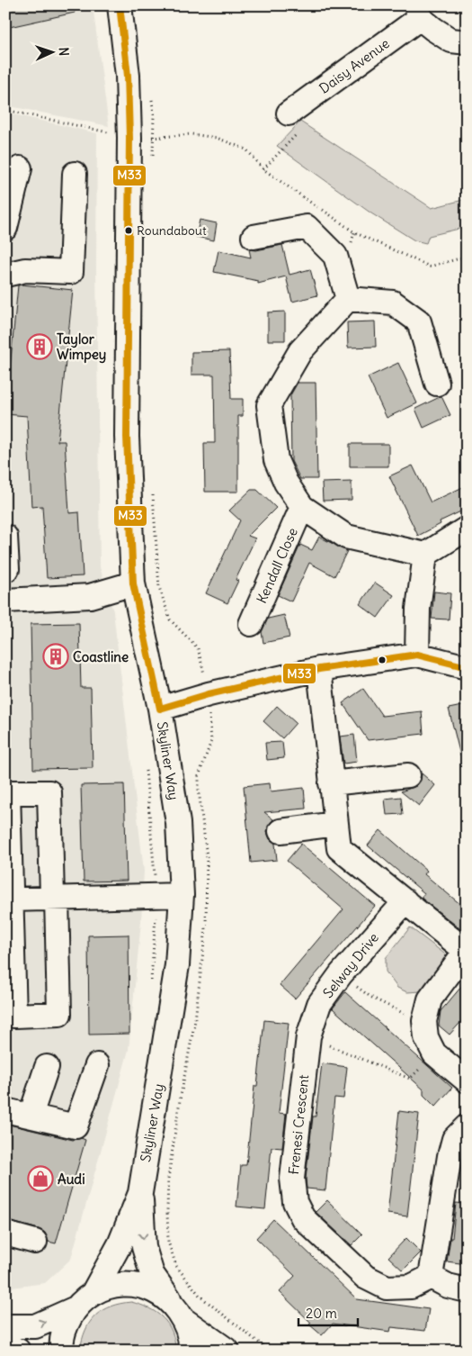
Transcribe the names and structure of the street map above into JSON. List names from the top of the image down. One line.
{"streets":{"street":["Daisy Avenue","Kendall Close","Skyliner Way","Selway Drive","Frenesi Crescent"]},"crossings":[["Selway Drive","Frenesi Crescent"]],"places":{"other":["Roundabout"],"building":["Taylor Wimpey","Coastline"],"shop":["Audi"]},"lines":["transit line M33"],"scale_bar":"20 m","north":"right"}
